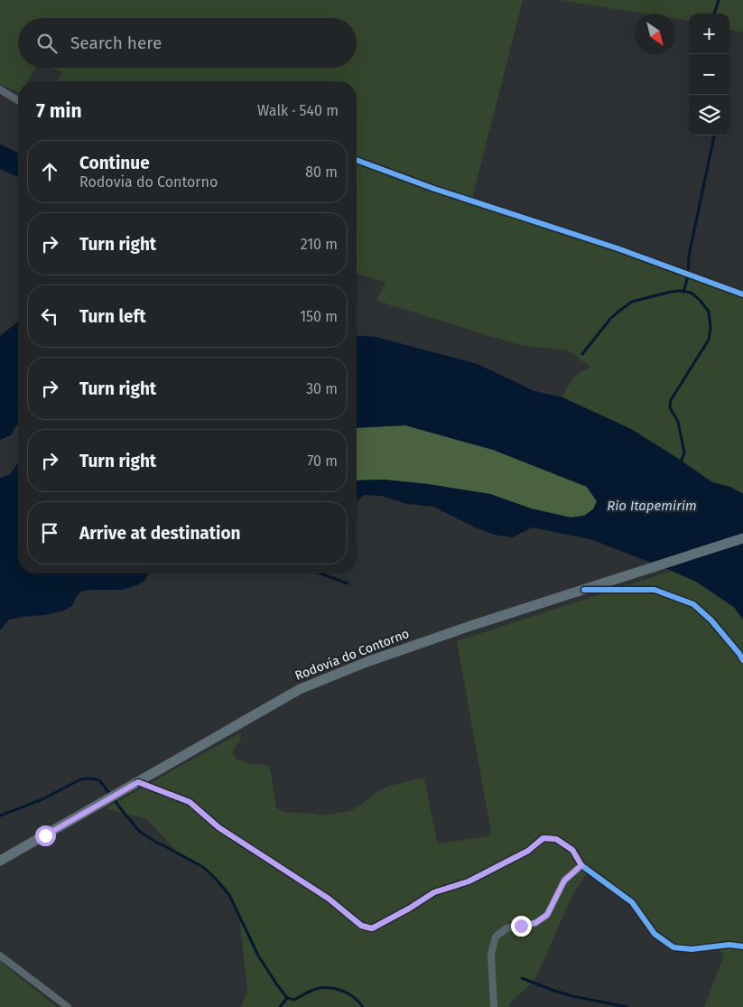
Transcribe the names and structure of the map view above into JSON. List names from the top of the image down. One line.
{"streets":{"main road":["Rodovia do Contorno"]},"water":["Rio Itapemirim"],"north":"bottom right","page":{"map_buttons":["+","−"],"search":"Search here","heading":["7 min","Walk · 540 m"],"list":[["Continue","Rodovia do Contorno","80 m"],["Turn right","210 m"],["Turn left","150 m"],["Turn right","30 m"],["Turn right","70 m"],"Arrive at destination"]}}
